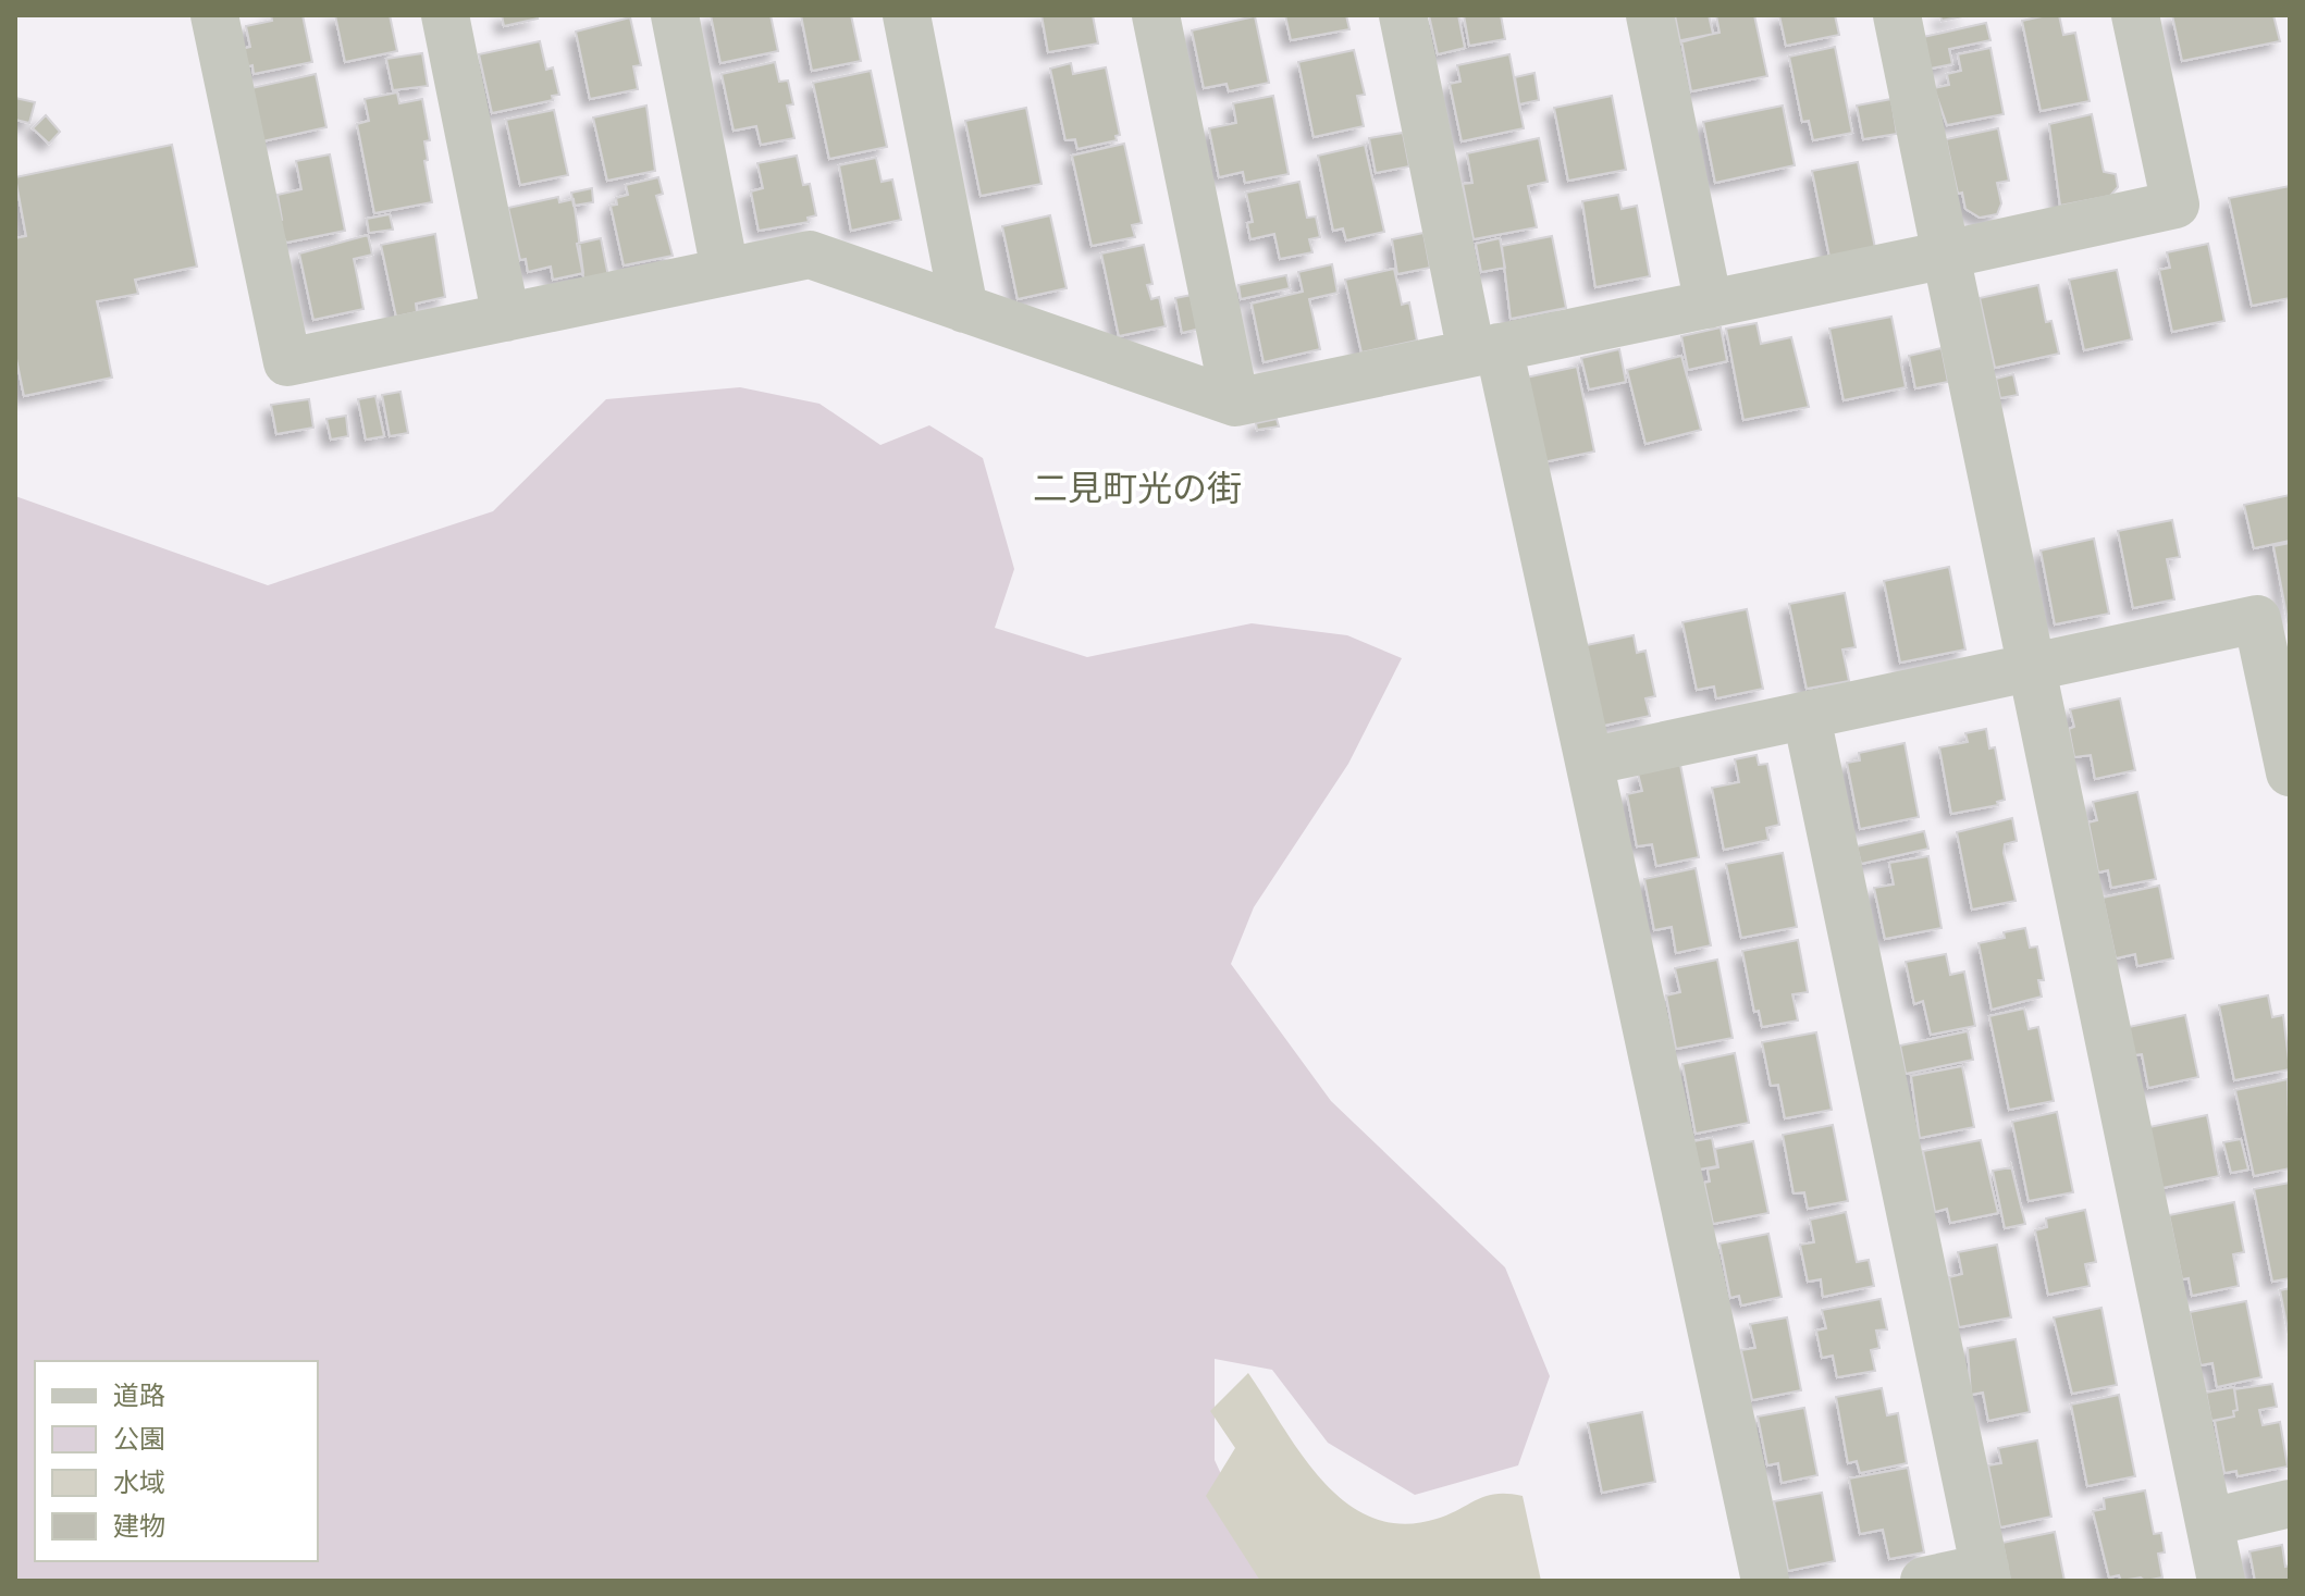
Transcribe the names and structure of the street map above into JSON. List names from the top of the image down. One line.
{"districts":["二見町光の街"],"legend":["道路","公園","水域","建物"]}
